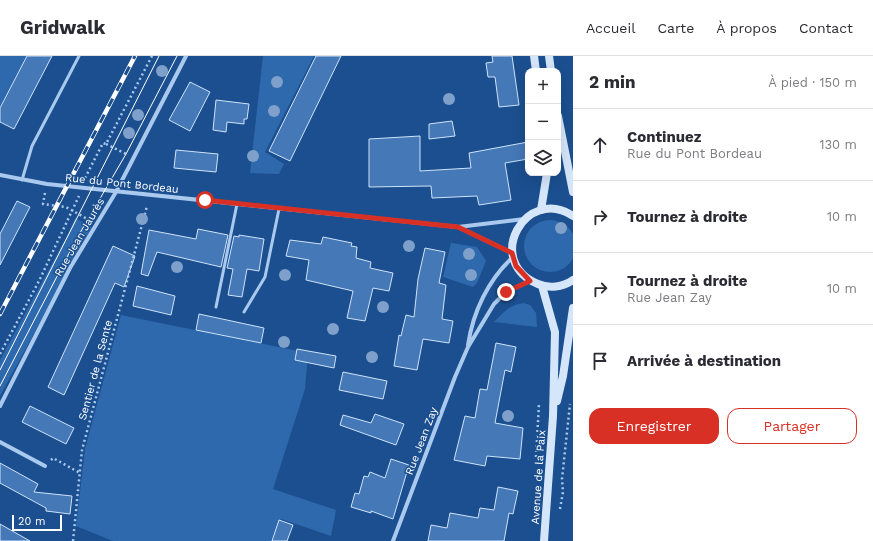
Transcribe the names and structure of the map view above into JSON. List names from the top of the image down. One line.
{"streets":{"main road":["Avenue de la Paix"],"street":["Rue du Pont Bordeau","Rue Jean Jaurès","Rue Jean Zay"],"path":["Sentier de la Sente"]},"crossings":[["Rue du Pont Bordeau","Rue Jean Jaurès"],["Rue du Pont Bordeau","Rue Jean Zay"]],"scale_bar":"20 m","page":{"header":"Gridwalk","nav":["Accueil","Carte","À propos","Contact"],"heading":["2 min","À pied · 150 m"],"map_buttons":["+","−"],"list":[["Continuez","Rue du Pont Bordeau","130 m"],["Tournez à droite","10 m"],["Tournez à droite","Rue Jean Zay","10 m"],"Arrivée à destination"],"buttons":["Enregistrer","Partager"],"scale":"20 m"}}
